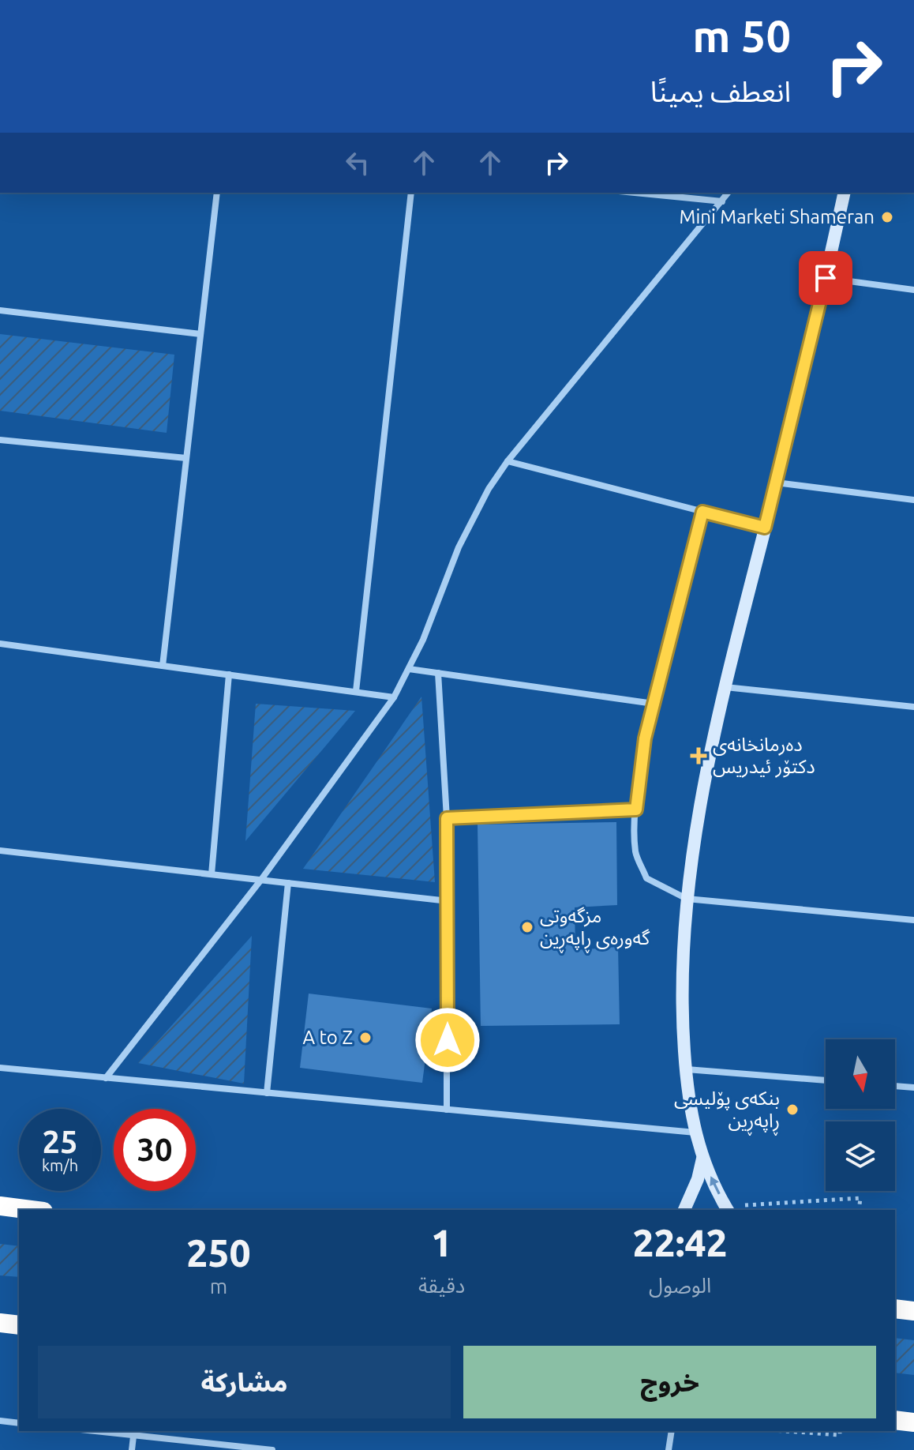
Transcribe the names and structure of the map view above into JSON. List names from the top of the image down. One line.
{"places":{"other":["Mini Marketi Shameran","مزگەوتی گەورەی ڕاپەڕین","A to Z","بنکەی پۆلیسی ڕاپەڕین"],"health":["دەرمانخانەی دکتۆر ئیدریس"]},"north":"bottom","page":{"turn":["50 m","انعطف يمينًا"],"speed":"25 km/h","limit":"30","eta":["22:42","الوصول","1","دقيقة","250","m"],"buttons":["خروج","مشاركة"]}}
